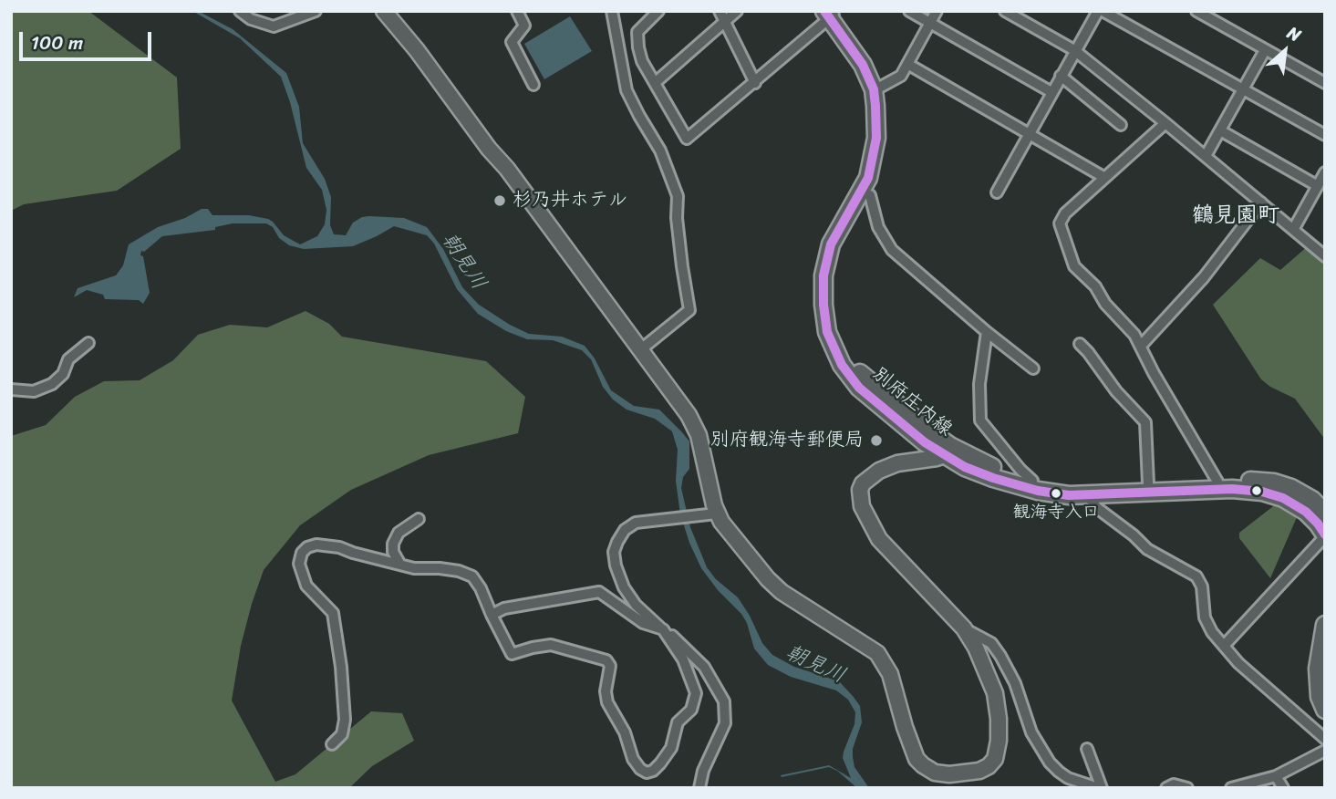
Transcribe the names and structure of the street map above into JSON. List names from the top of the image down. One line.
{"streets":{"main road":["別府庄内線"]},"districts":["鶴見園町"],"water":["朝見川"],"places":["杉乃井ホテル","別府観海寺郵便局","観海寺入口"],"scale_bar":"100 m","north":"top right"}
